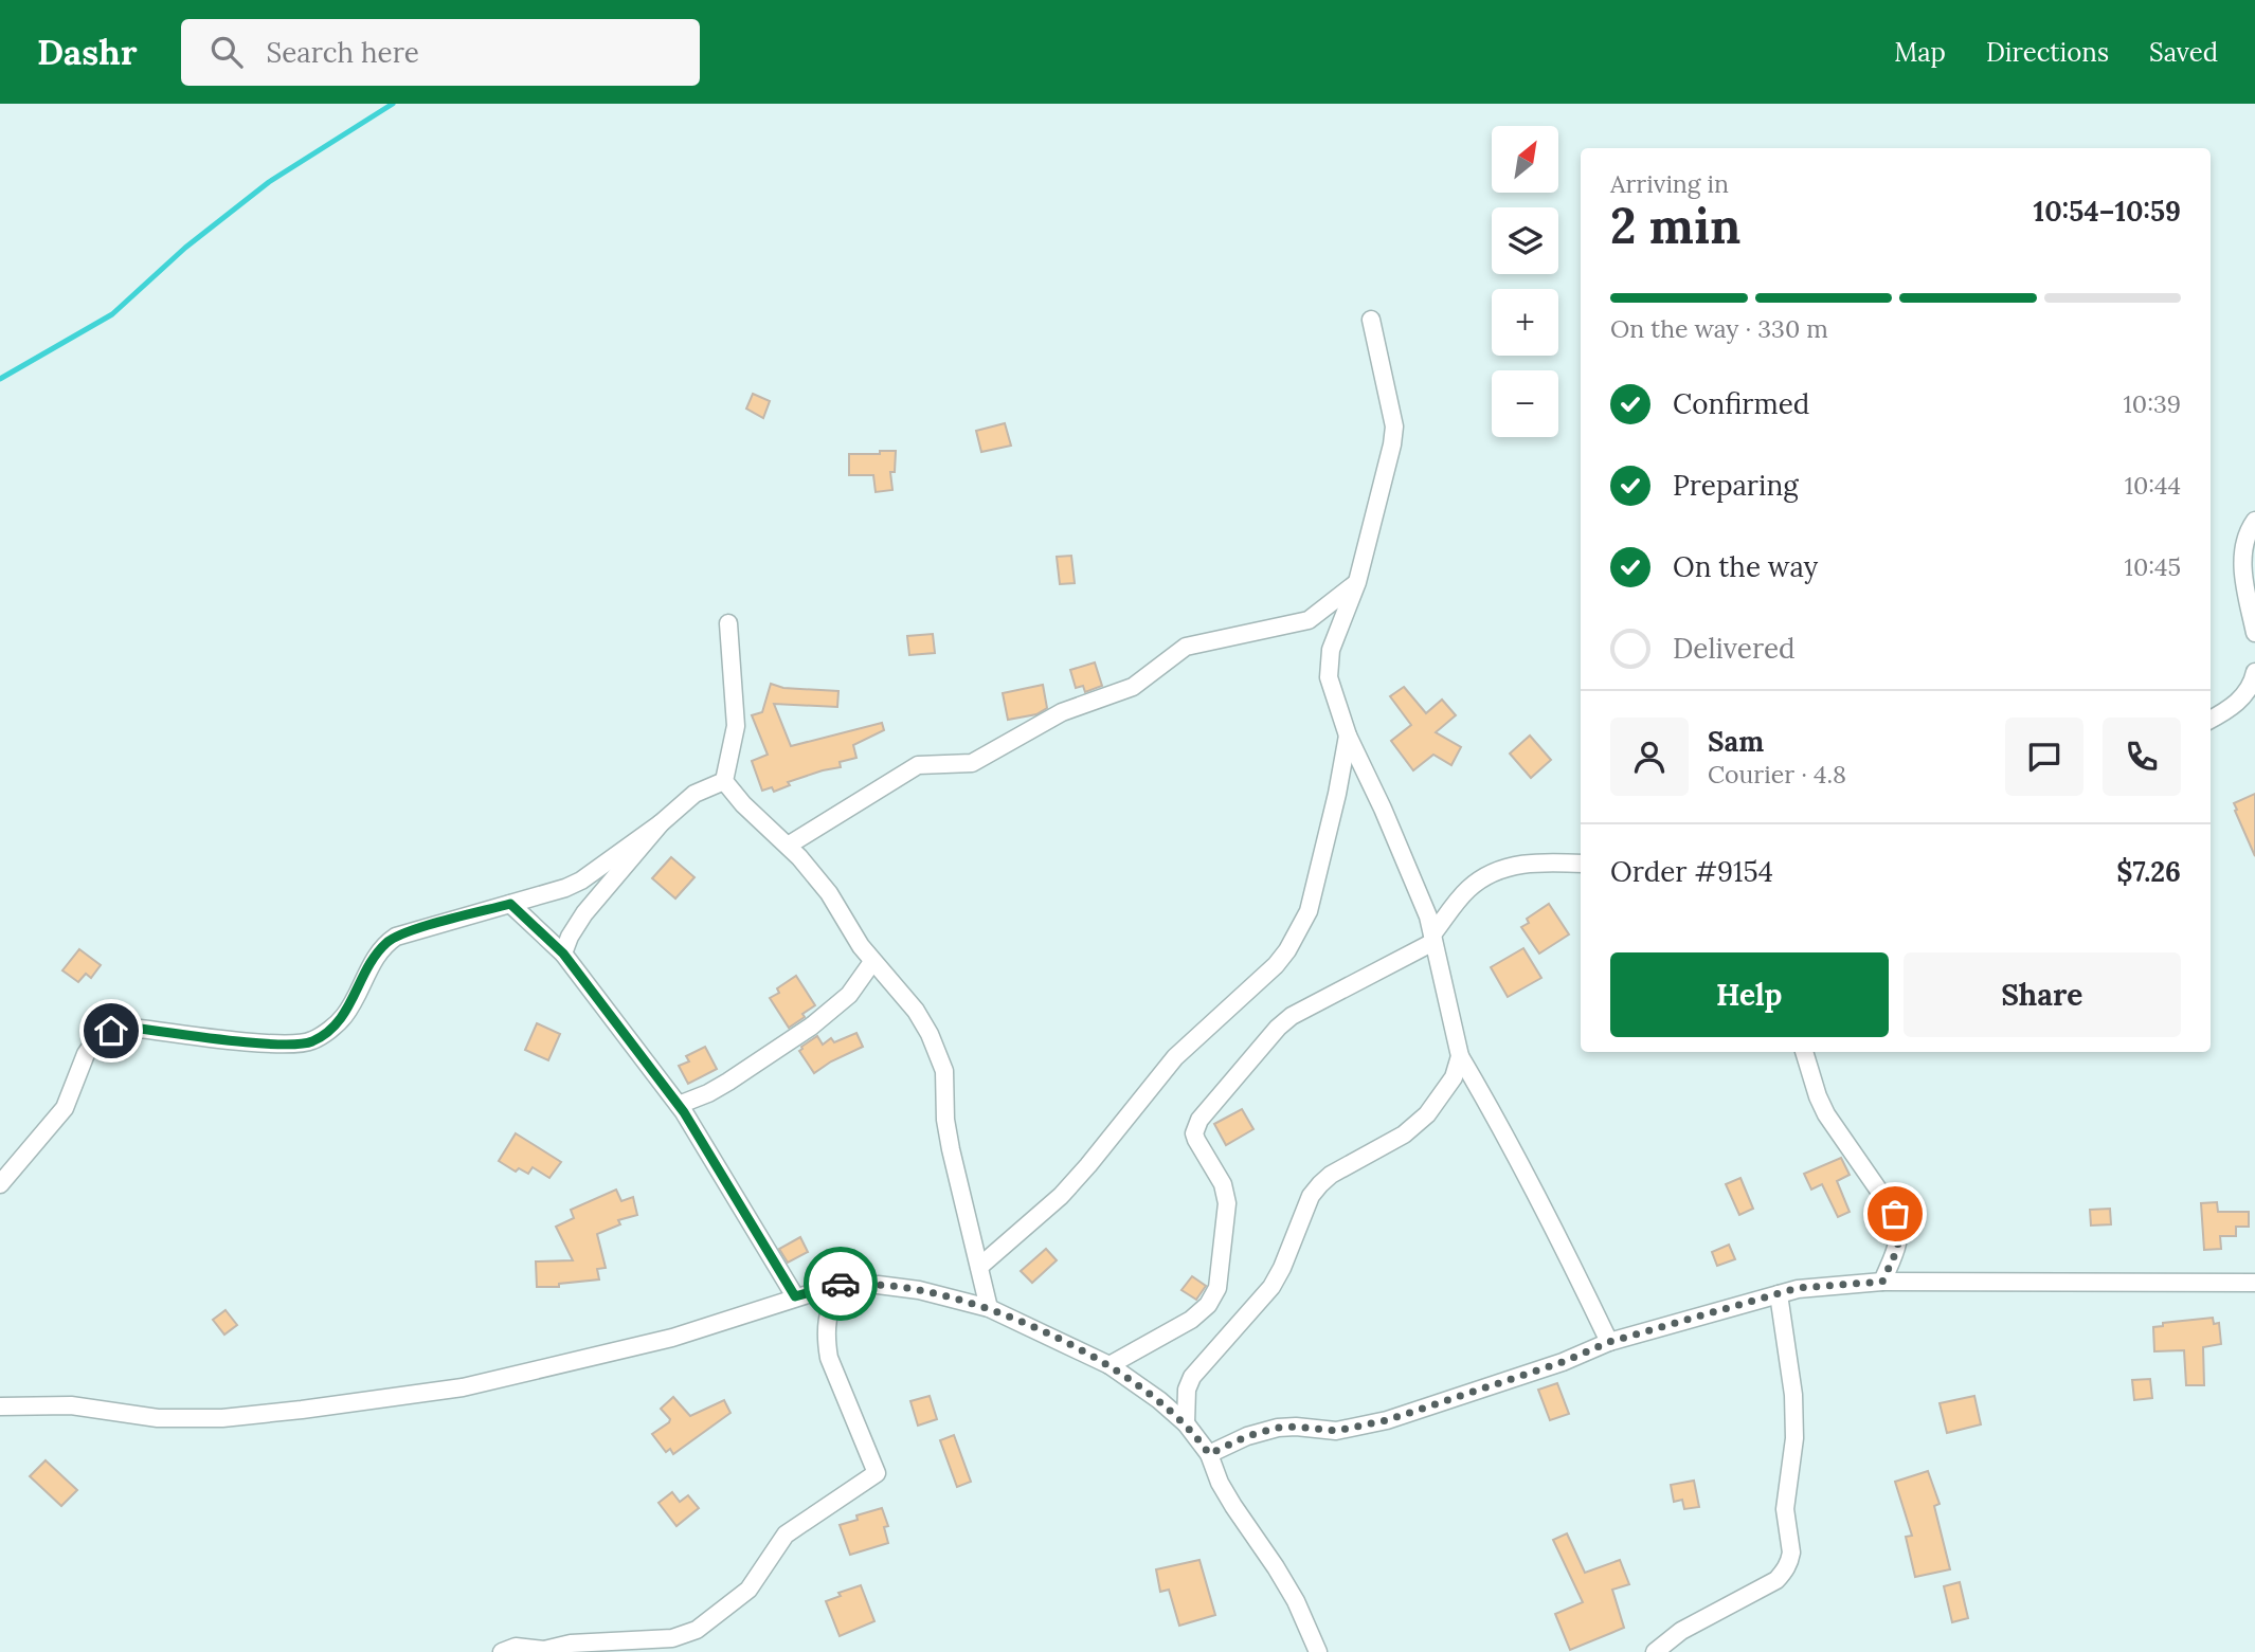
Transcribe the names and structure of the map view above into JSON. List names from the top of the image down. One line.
{"north":"top right","page":{"header":"Dashr","search":"Search here","nav":["Map","Directions","Saved"],"map_buttons":["+","−"],"heading":["2 min","Arriving in","10:54–10:59"],"panel":["Sam","Courier · 4.8","Order #9154","$7.26"],"bar":"On the way · 330 m","list":[["Confirmed","10:39"],["Preparing","10:44"],["On the way","10:45"],"Delivered"],"buttons":["Help","Share"]}}
